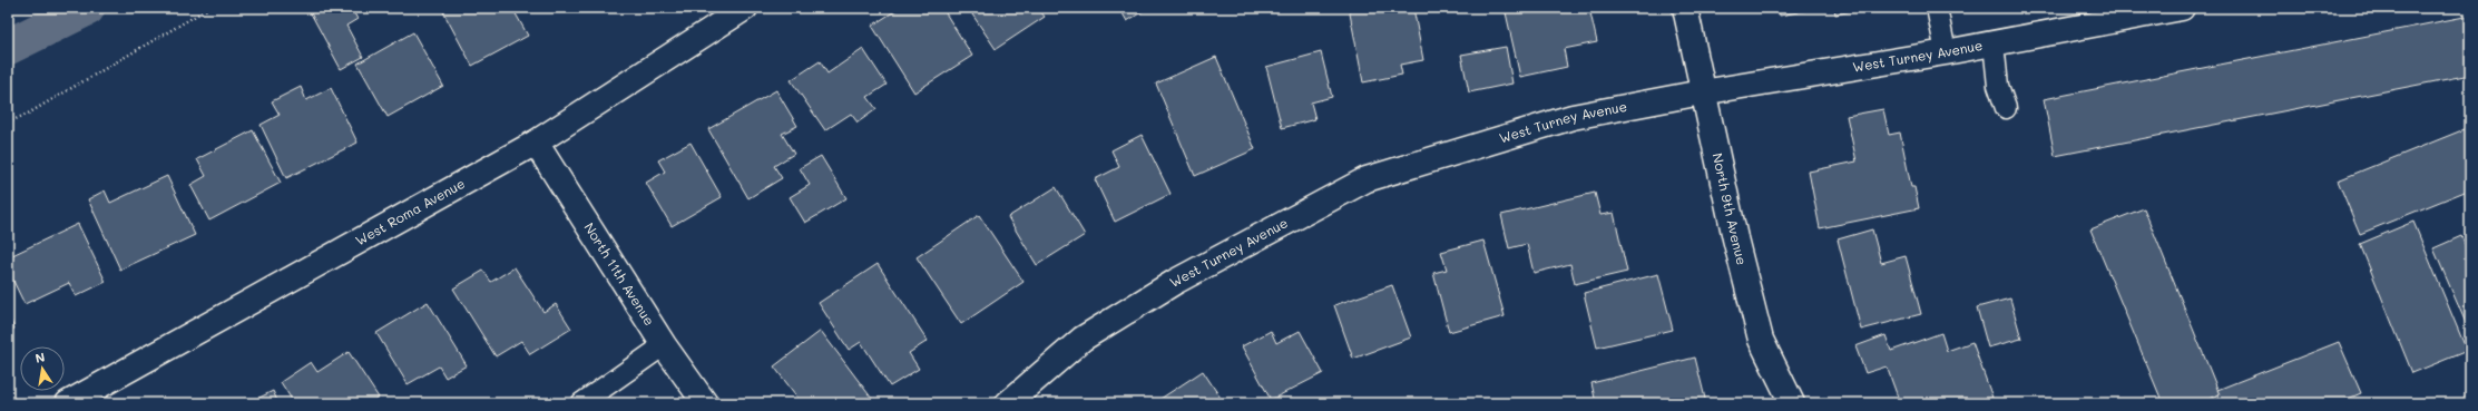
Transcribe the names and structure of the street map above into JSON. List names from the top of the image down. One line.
{"streets":{"street":["West Turney Avenue","North 9th Avenue","West Roma Avenue","North 11th Avenue"]},"crossings":[["West Turney Avenue","North 9th Avenue"],["West Roma Avenue","North 11th Avenue"]],"north":"top"}
